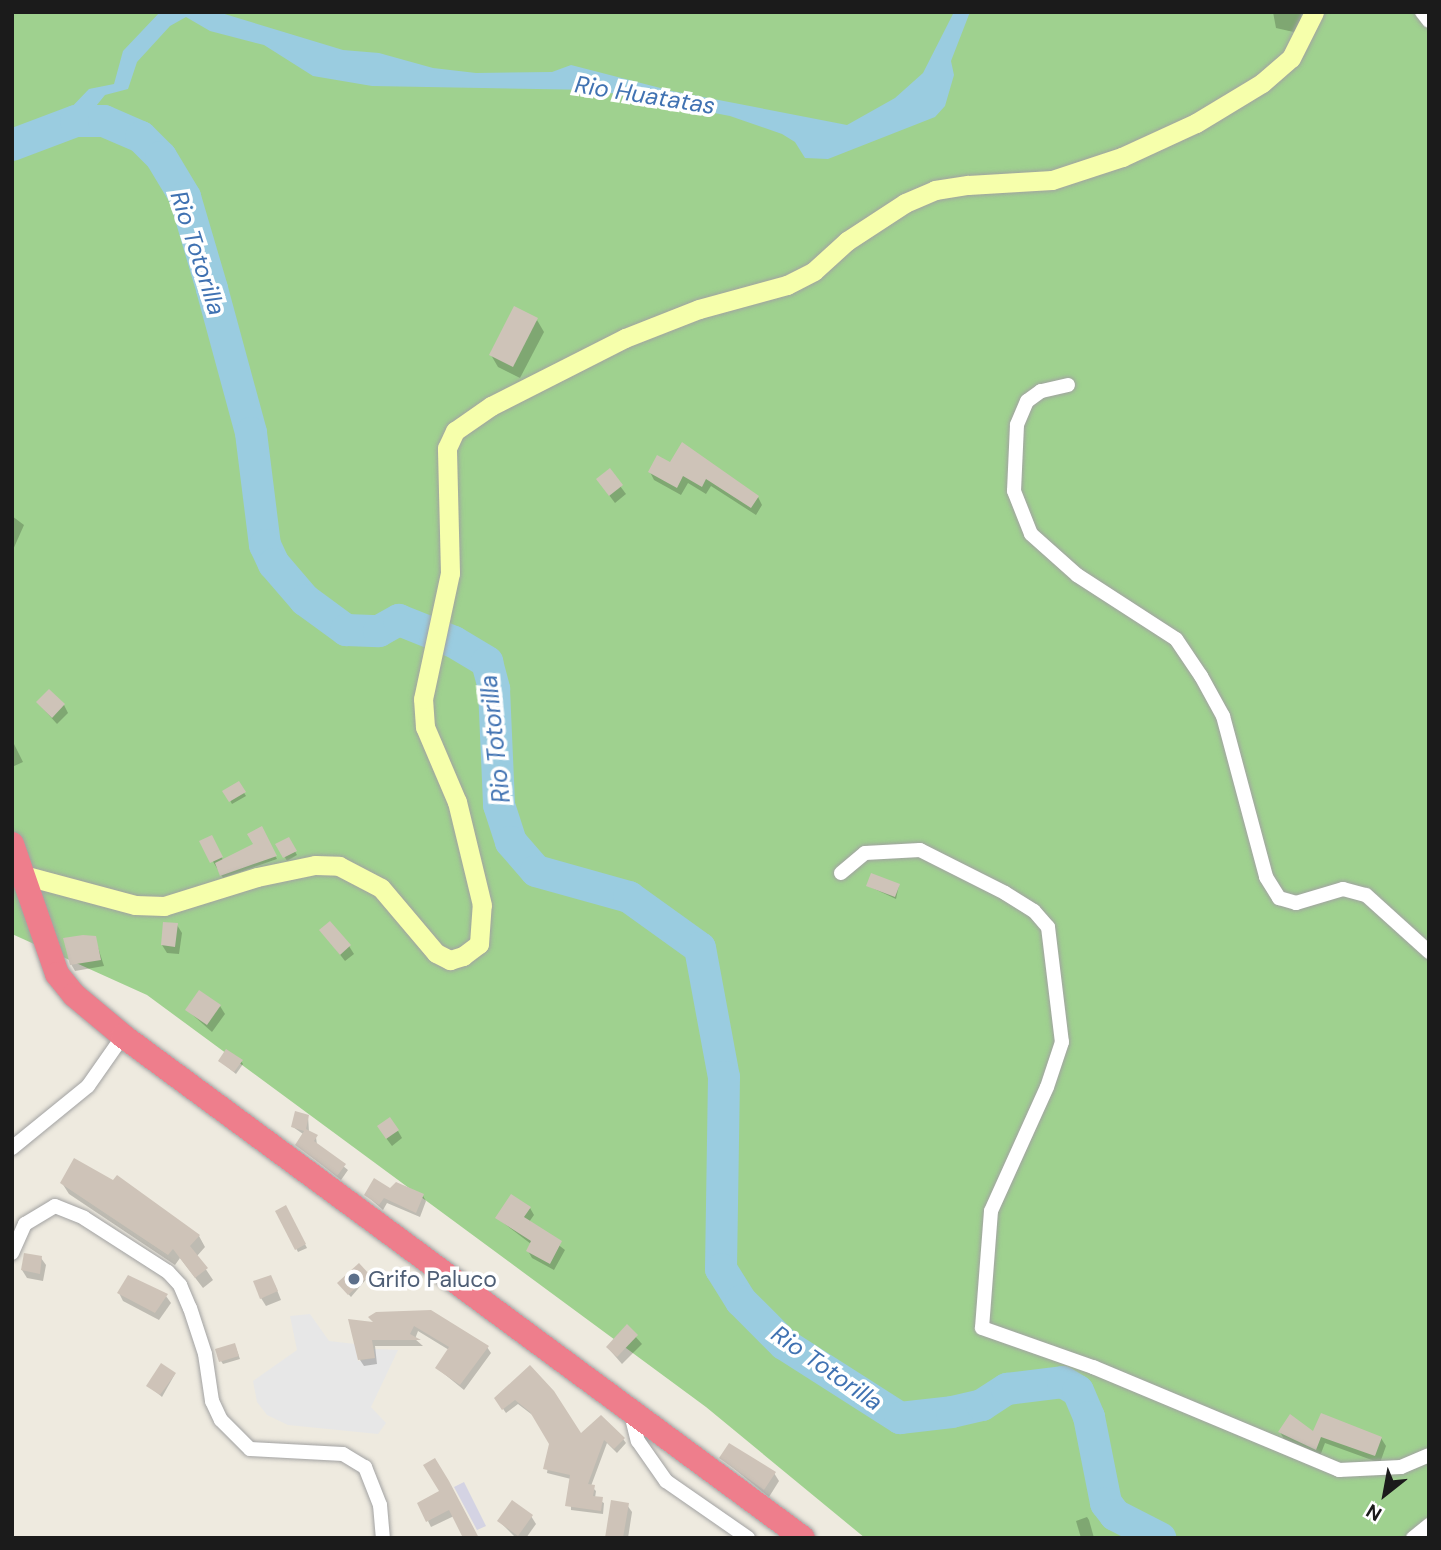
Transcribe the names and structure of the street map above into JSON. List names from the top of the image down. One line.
{"water":["Rio Huatatas","Rio Totorilla"],"places":["Grifo Paluco"],"north":"bottom left"}
